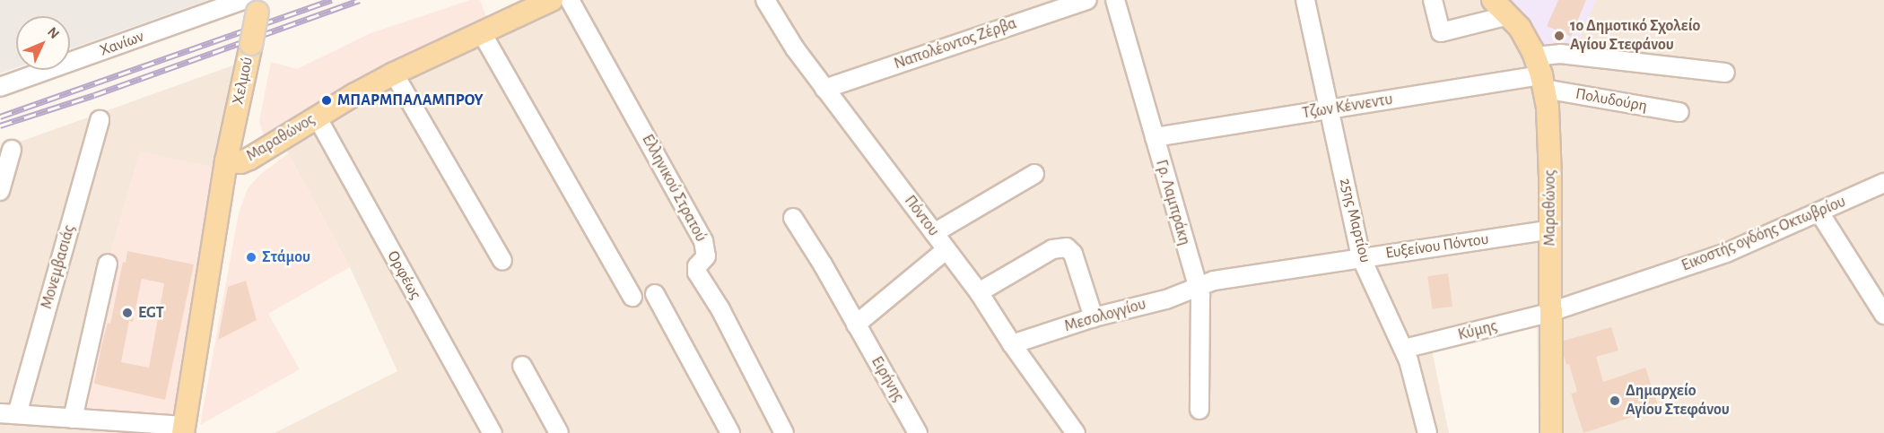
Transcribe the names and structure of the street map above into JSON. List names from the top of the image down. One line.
{"streets":{"main road":["Χελμού","Μαραθώνος"],"street":["Χανίων","Ναπολέοντος Ζέρβα","Πολυδούρη","Τζων Κέννεντυ","Ελληνικού Στρατού","Γρ. Λαμπράκη","Πόντου","25ης Μαρτίου","Εικοστής ογδόης Οκτωβρίου","Ευξείνου Πόντου","Μονεμβασιάς","Ορφέως","Μεσολογγίου","Κύμης","Ειρήνης"]},"crossings":[["Χανίων","Χελμού"],["Ναπολέοντος Ζέρβα","Πόντου"],["Χελμού","Μαραθώνος"],["Πολυδούρη","Τζων Κέννεντυ"],["Πολυδούρη","Μαραθώνος"],["Τζων Κέννεντυ","Μαραθώνος"],["Τζων Κέννεντυ","Γρ. Λαμπράκη"],["Τζων Κέννεντυ","25ης Μαρτίου"],["Μαραθώνος","Εικοστής ογδόης Οκτωβρίου"],["Μαραθώνος","Ευξείνου Πόντου"],["Μαραθώνος","Ορφέως"],["Μαραθώνος","Κύμης"],["Γρ. Λαμπράκη","Ευξείνου Πόντου"],["Γρ. Λαμπράκη","Μεσολογγίου"],["Πόντου","Μεσολογγίου"],["25ης Μαρτίου","Ευξείνου Πόντου"],["25ης Μαρτίου","Κύμης"],["Εικοστής ογδόης Οκτωβρίου","Κύμης"],["Ευξείνου Πόντου","Μεσολογγίου"]],"places":["1ο Δημοτικό Σχολείο Αγίου Στεφάνου","ΜΠΑΡΜΠΑΛΑΜΠΡΟΥ","Στάμου","EGT","Δημαρχείο Αγίου Στεφάνου"],"north":"top right"}
